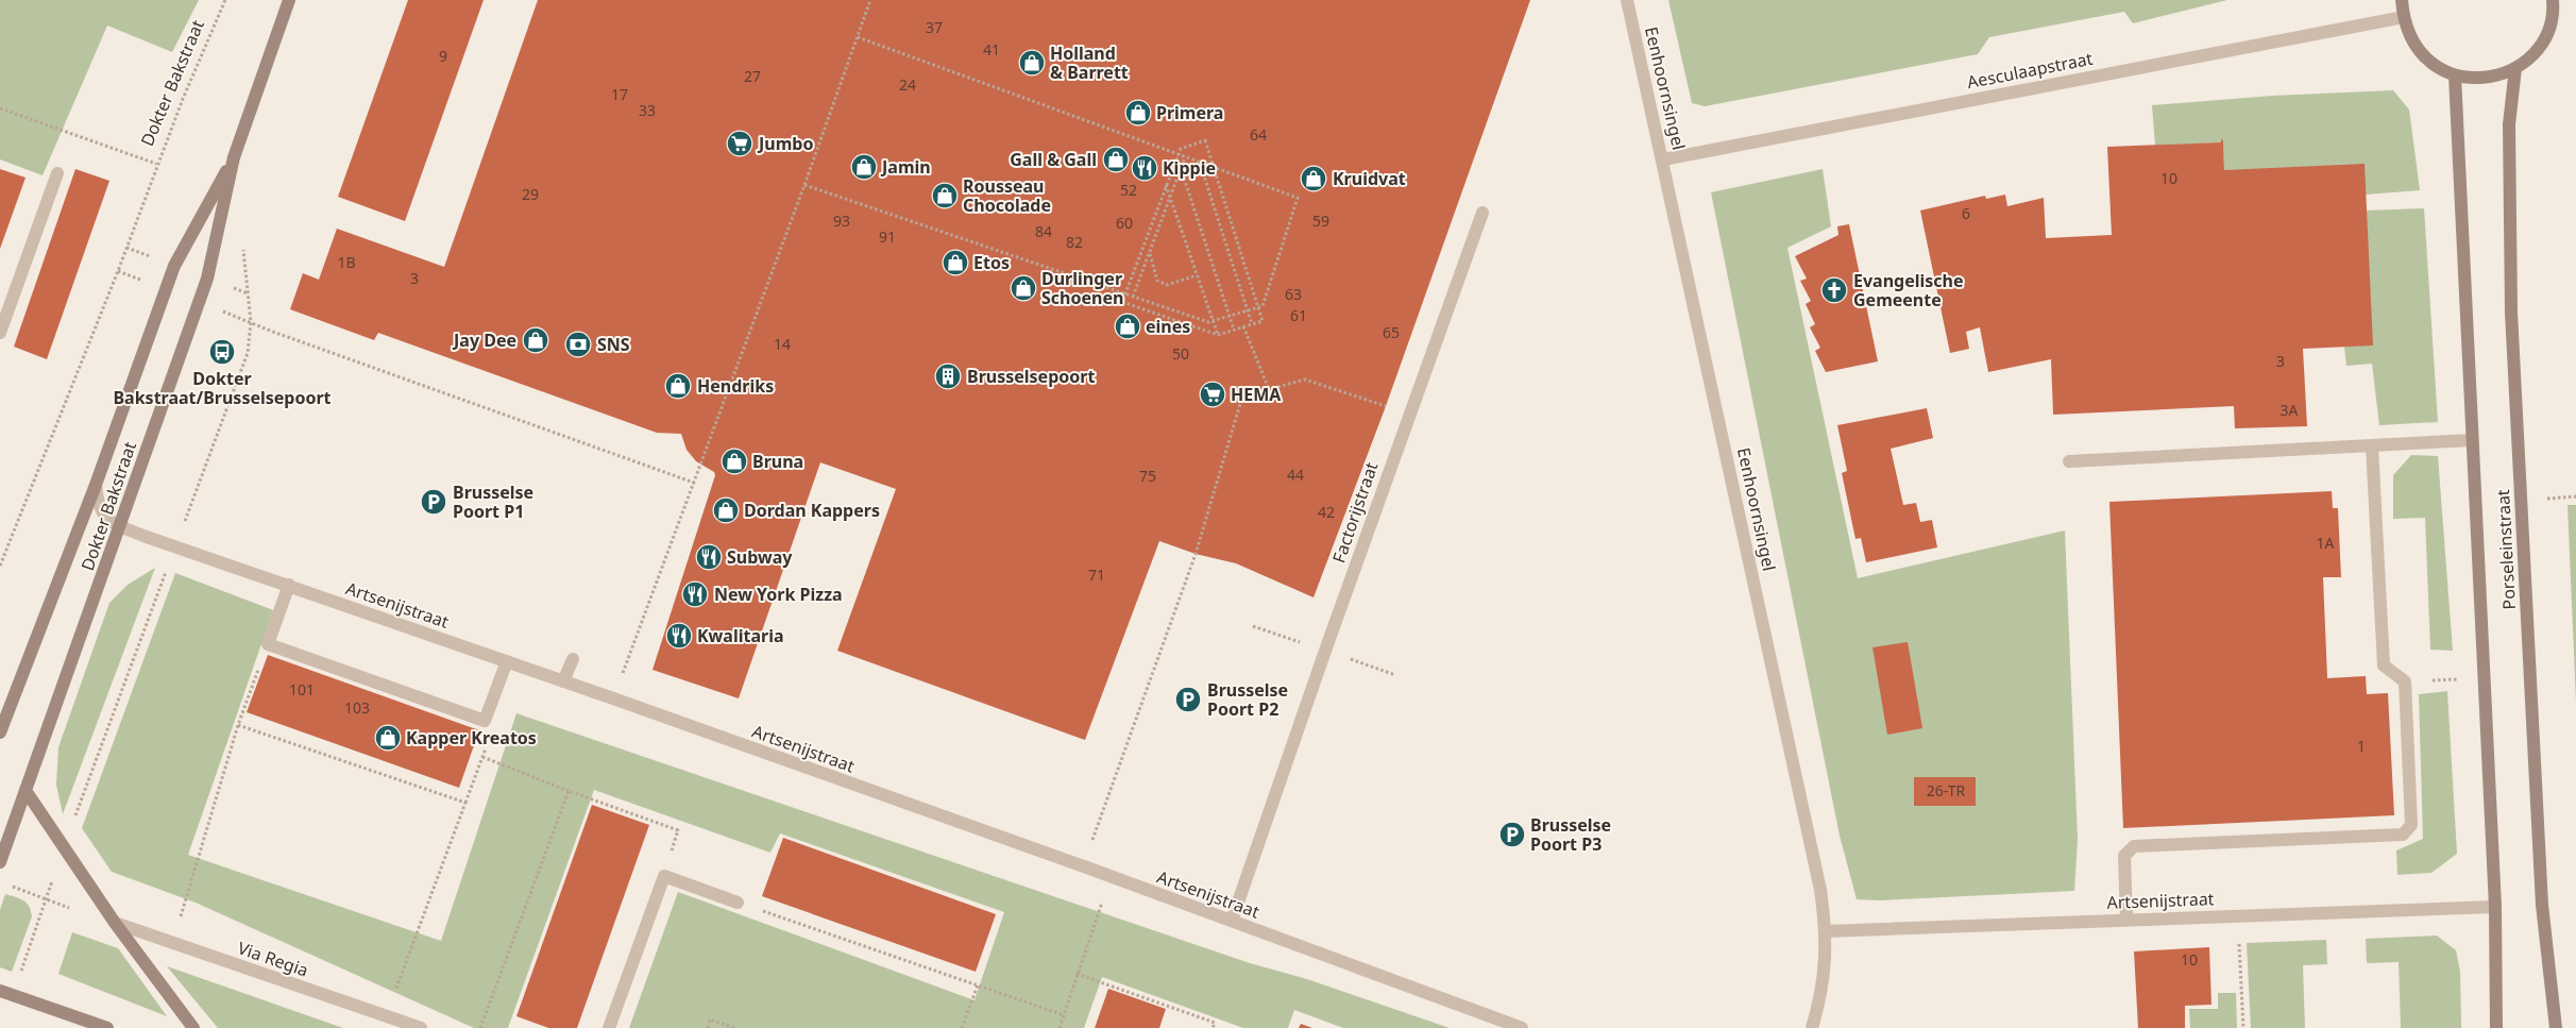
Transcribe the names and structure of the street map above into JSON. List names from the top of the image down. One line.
{"streets":{"street":["Aesculaapstraat","Dokter Bakstraat","Eenhoornsingel","Factorijstraat","Porseleinstraat","Artsenijstraat","Via Regia"]},"crossings":[["Aesculaapstraat","Eenhoornsingel"],["Dokter Bakstraat","Artsenijstraat"],["Eenhoornsingel","Artsenijstraat"],["Factorijstraat","Artsenijstraat"],["Porseleinstraat","Artsenijstraat"]],"places":{"shop":["Holland & Barrett","Primera","Gall & Gall","Jamin","Kruidvat","Rousseau Chocolade","Etos","Durlinger Schoenen","eines","Jay Dee","Hendriks","Bruna","Dordan Kappers","Kapper Kreatos"],"supermarket":["Jumbo","HEMA"],"restaurant":["Kippie","Subway","New York Pizza","Kwalitaria"],"church":["Evangelische Gemeente"],"bank":["SNS"],"bus stop":["Dokter Bakstraat/Brusselsepoort"],"building":["Brusselsepoort"],"parking":["Brusselse Poort P1","Brusselse Poort P2","Brusselse Poort P3"]},"house_numbers":["37","41","9","27","24","17","33","64","10","52","29","6","93","59","60","84","91","82","1B","3","63","61","65","14","50","3","3A","44","75","42","1A","71","101","103","1","26-TR","10"]}
